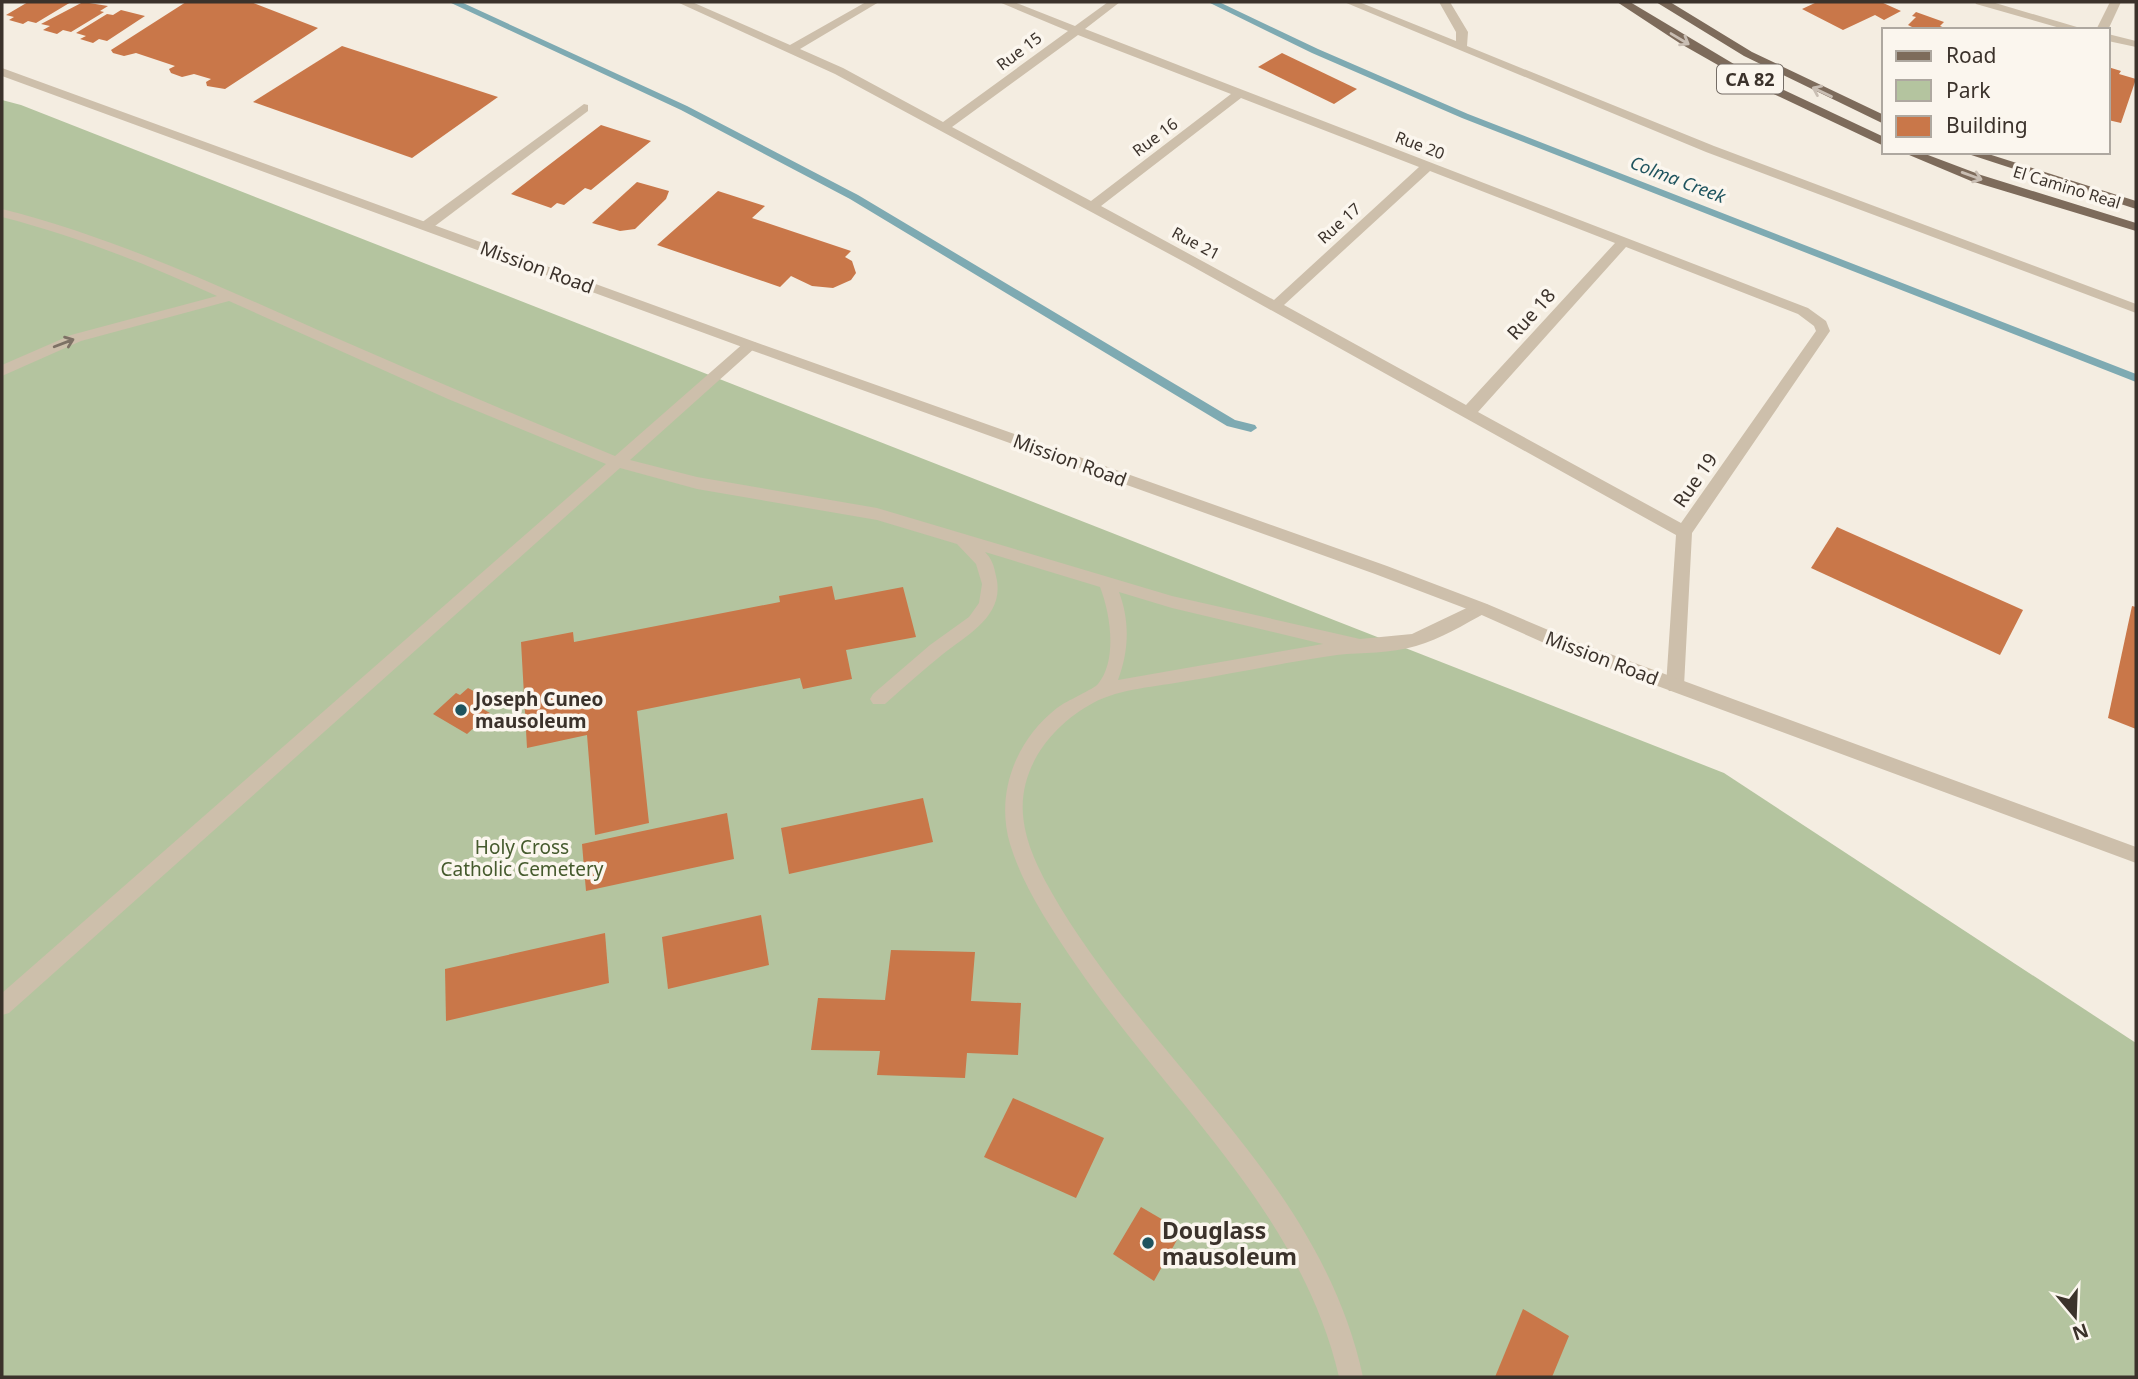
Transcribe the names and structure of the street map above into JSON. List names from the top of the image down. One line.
{"streets":{"main road":["CA 82","El Camino Real"],"street":["Rue 15","Rue 16","Rue 20","Rue 17","Rue 21","Mission Road","Rue 18","Rue 19"]},"crossings":[["Rue 15","Rue 20"],["Rue 15","Rue 21"],["Rue 16","Rue 20"],["Rue 16","Rue 21"],["Rue 20","Rue 17"],["Rue 20","Rue 18"],["Rue 20","Rue 19"],["Rue 17","Rue 21"],["Rue 21","Rue 18"],["Rue 21","Rue 19"],["Mission Road","Rue 19"]],"water":["Colma Creek"],"parks":["Holy Cross Catholic Cemetery"],"places":["Joseph Cuneo mausoleum","Douglass mausoleum"],"legend":["Road","Park","Building"],"north":"bottom"}
